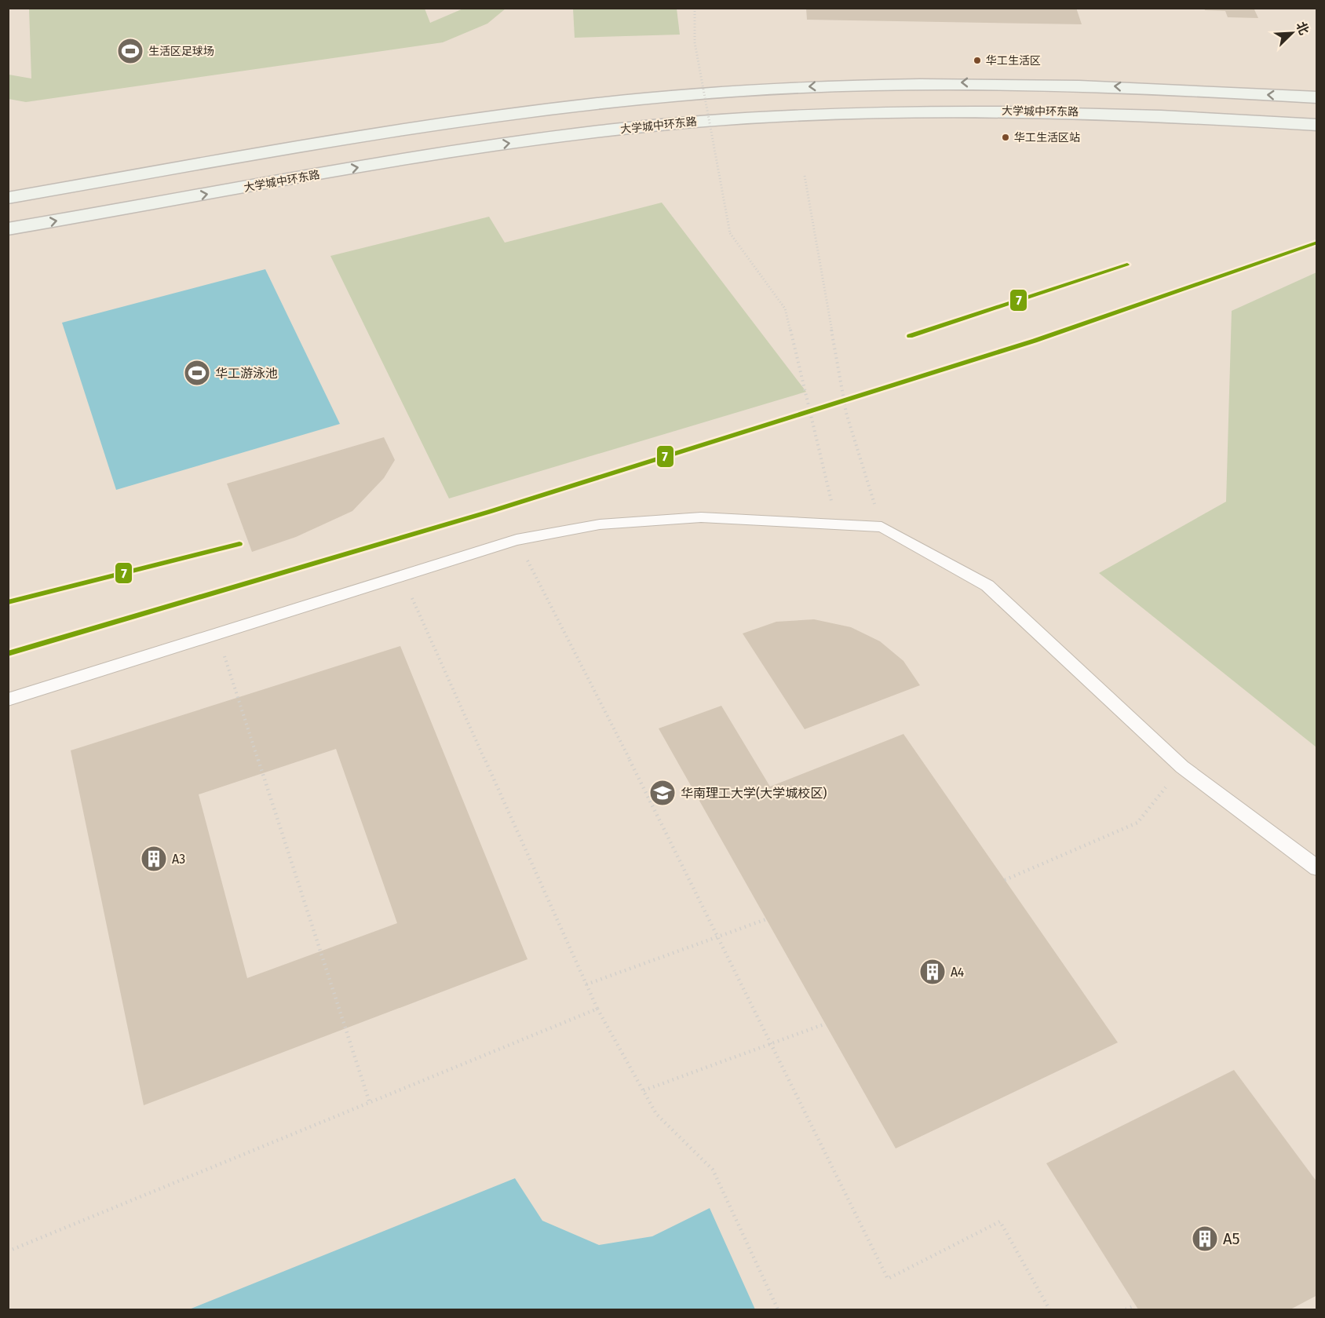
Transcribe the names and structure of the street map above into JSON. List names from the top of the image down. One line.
{"streets":{"main road":["大学城中环东路"]},"places":{"sports":["生活区足球场","华工游泳池"],"other":["华工生活区","华工生活区站"],"school or university":["华南理工大学(大学城校区)"],"building":["A3","A4","A5"]},"lines":["transit line 7"],"north":"top right"}
